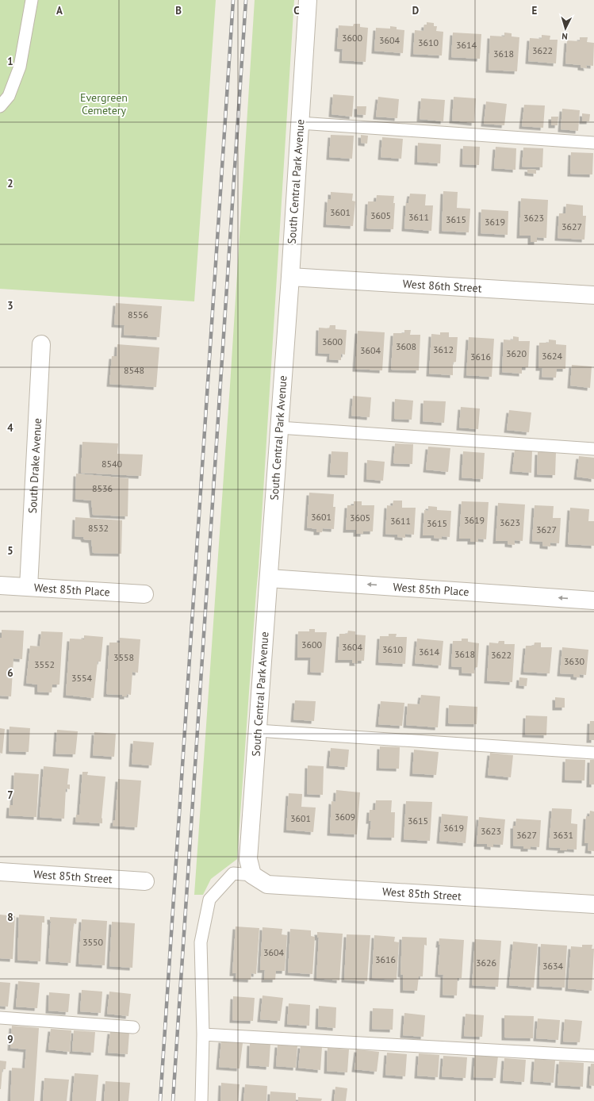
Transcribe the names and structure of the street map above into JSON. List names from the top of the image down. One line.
{"streets":{"street":["South Central Park Avenue","West 86th Street","South Drake Avenue","West 85th Place","West 85th Street"]},"crossings":[["South Central Park Avenue","West 86th Street"],["South Central Park Avenue","West 85th Place"],["South Central Park Avenue","West 85th Street"],["South Drake Avenue","West 85th Place"]],"one_way":["West 85th Place"],"parks":["Evergreen Cemetery"],"house_numbers":["3600","3604","3610","3614","3622","3618","3601","3605","3611","3623","3615","3619","3627","8556","3600","3608","3612","3604","3620","3624","3616","8548","8540","8536","3601","3605","3619","3611","3623","3615","8532","3627","3600","3604","3610","3614","3618","3622","3558","3630","3552","3554","3609","3601","3615","3619","3623","3627","3631","3550","3604","3616","3626","3634"],"north":"bottom","grid":{"columns":["A","B","C","D","E"],"rows":["1","2","3","4","5","6","7","8","9"]}}
